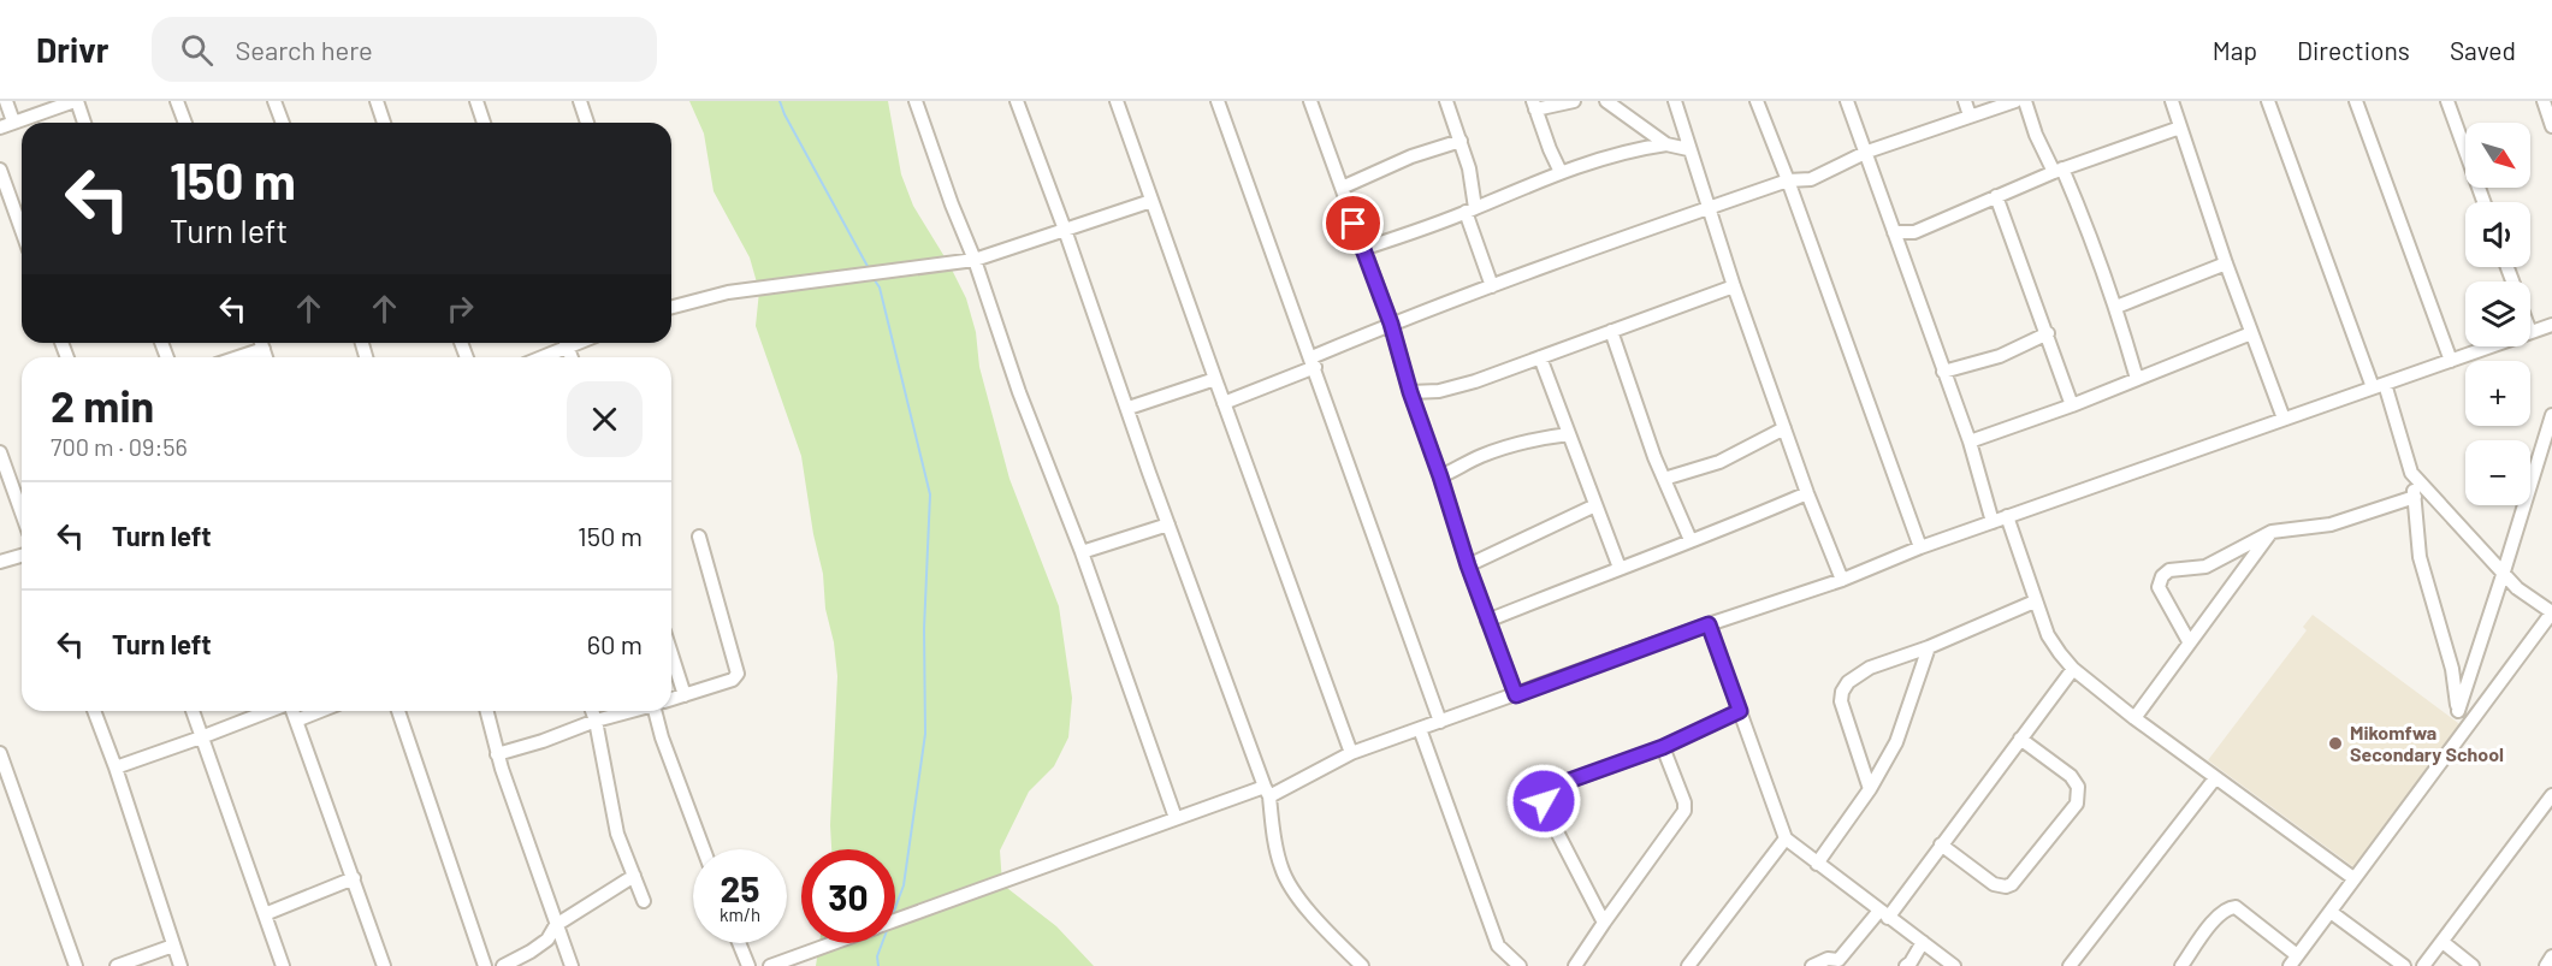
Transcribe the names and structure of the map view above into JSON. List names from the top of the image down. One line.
{"places":["Mikomfwa Secondary School"],"north":"bottom right","page":{"header":"Drivr","search":"Search here","nav":["Map","Directions","Saved"],"map_buttons":["+","−"],"turn":["150 m","Turn left"],"heading":["2 min","700 m · 09:56"],"list":[{"name":"Turn left","value":"150 m"},{"name":"Turn left","value":"60 m"}],"speed":"25 km/h","limit":"30"}}
